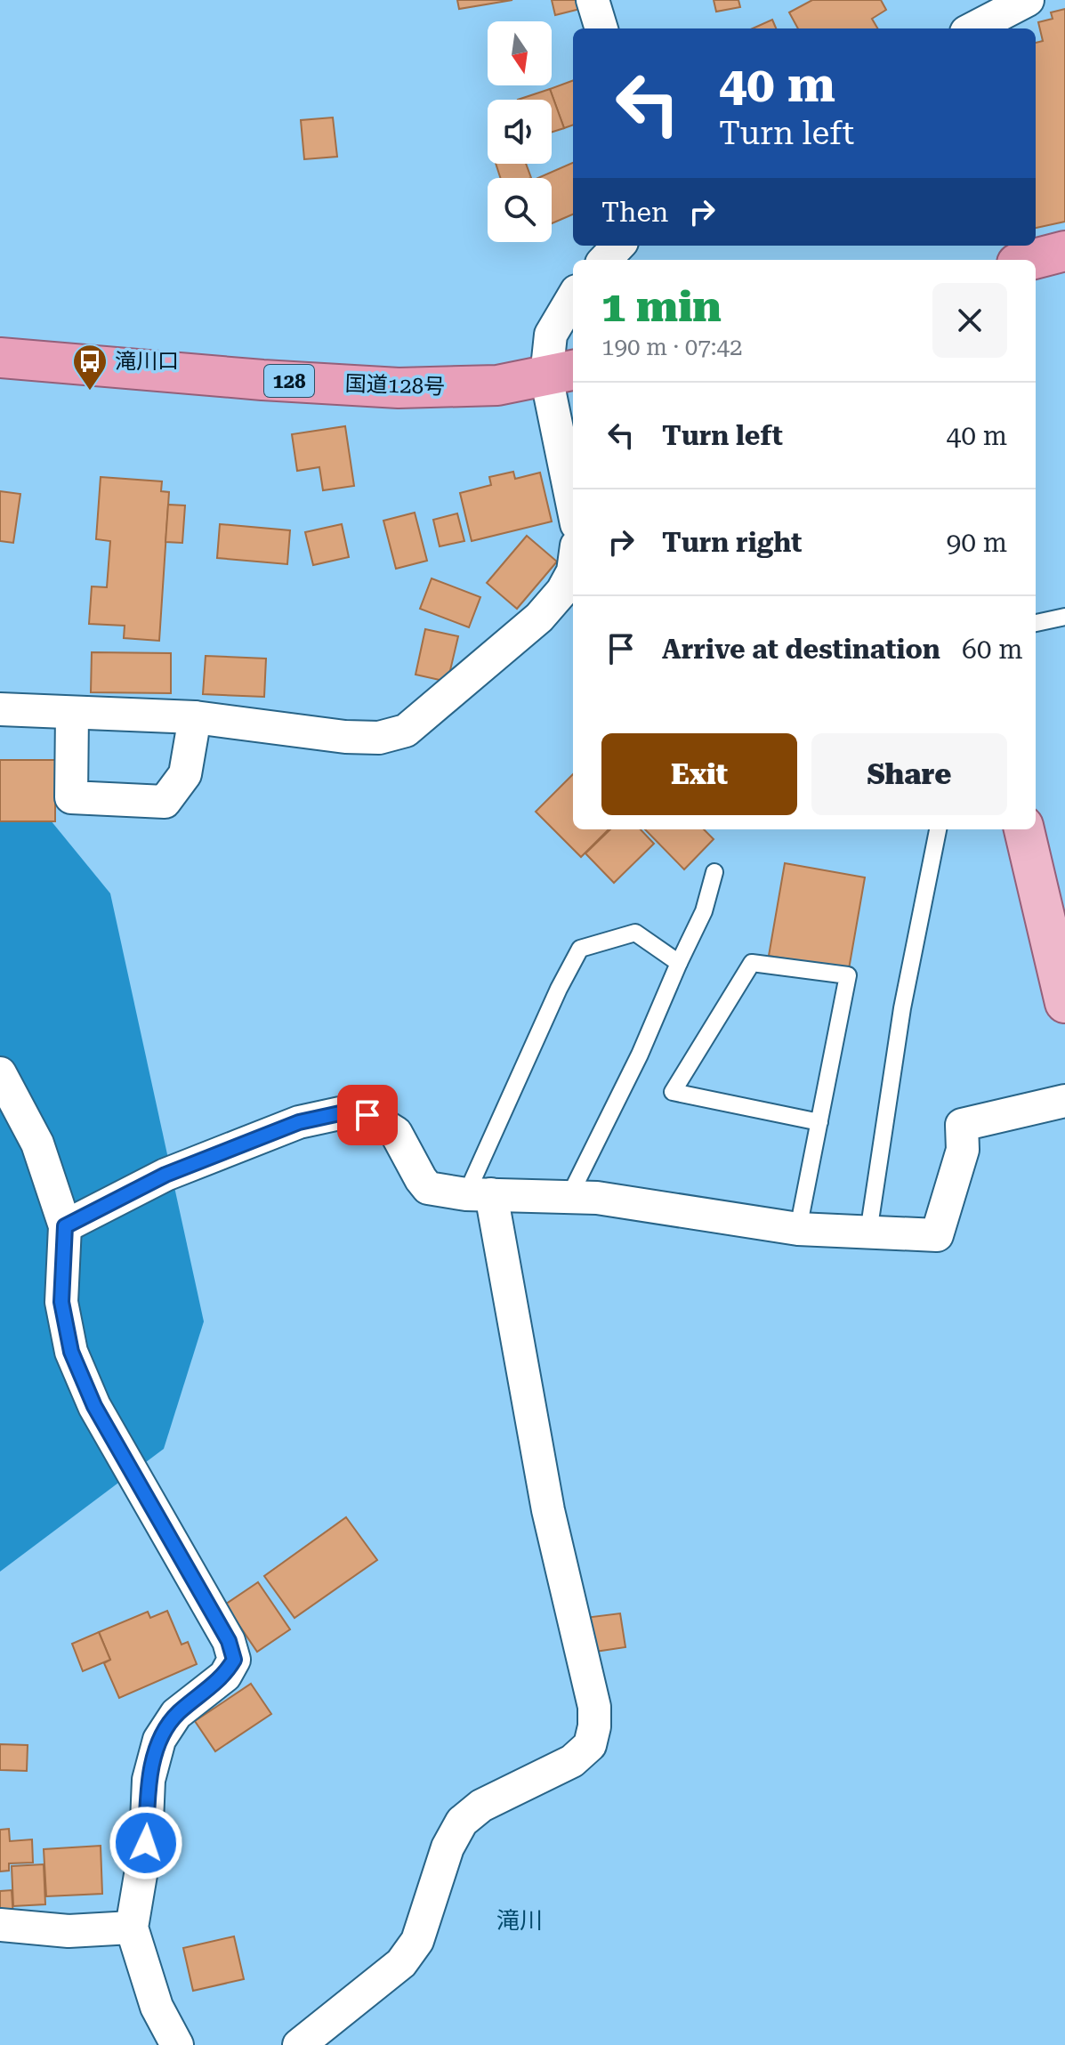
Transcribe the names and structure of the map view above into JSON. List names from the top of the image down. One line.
{"streets":{"highway":["128","国道128号"]},"districts":["滝川"],"places":{"bus stop":["滝川口"]},"north":"bottom","page":{"turn":["40 m","Turn left"],"then":"Then","heading":["1 min","190 m · 07:42"],"list":[{"name":"Turn left","value":"40 m"},{"name":"Turn right","value":"90 m"},{"name":"Arrive at destination","value":"60 m"}],"buttons":["Exit","Share"]}}
